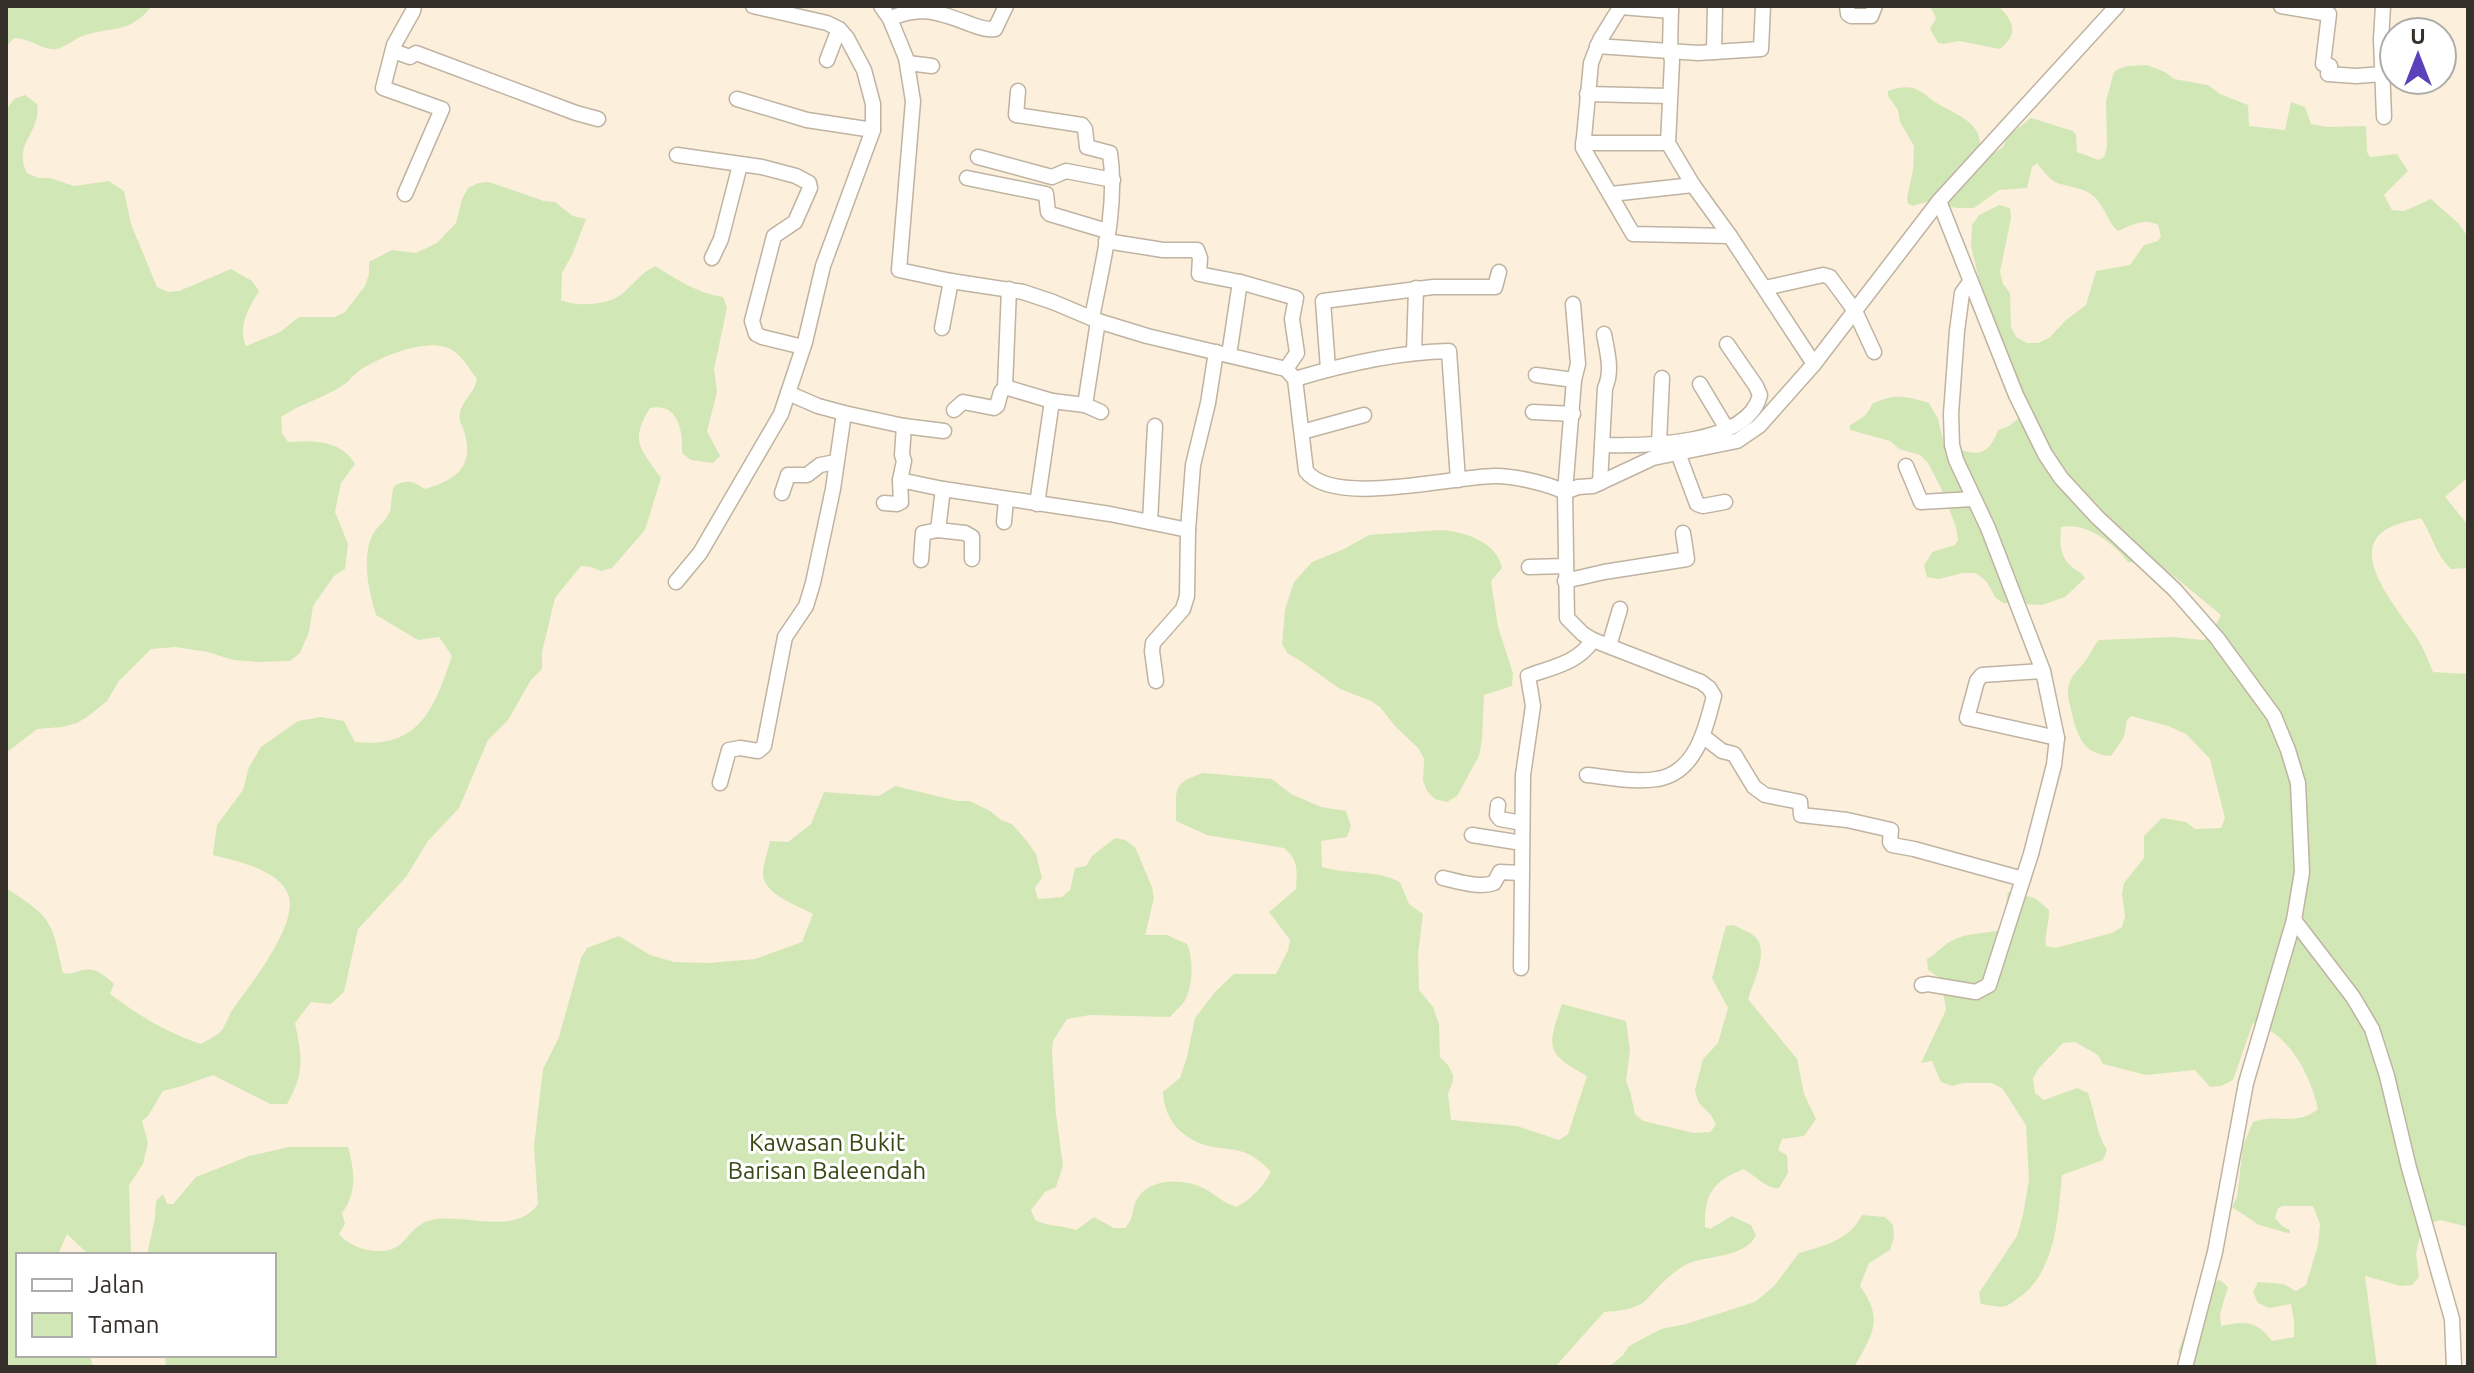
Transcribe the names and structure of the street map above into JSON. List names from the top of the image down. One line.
{"parks":["Kawasan Bukit Barisan Baleendah"],"legend":["Jalan","Taman"],"north":"top"}
